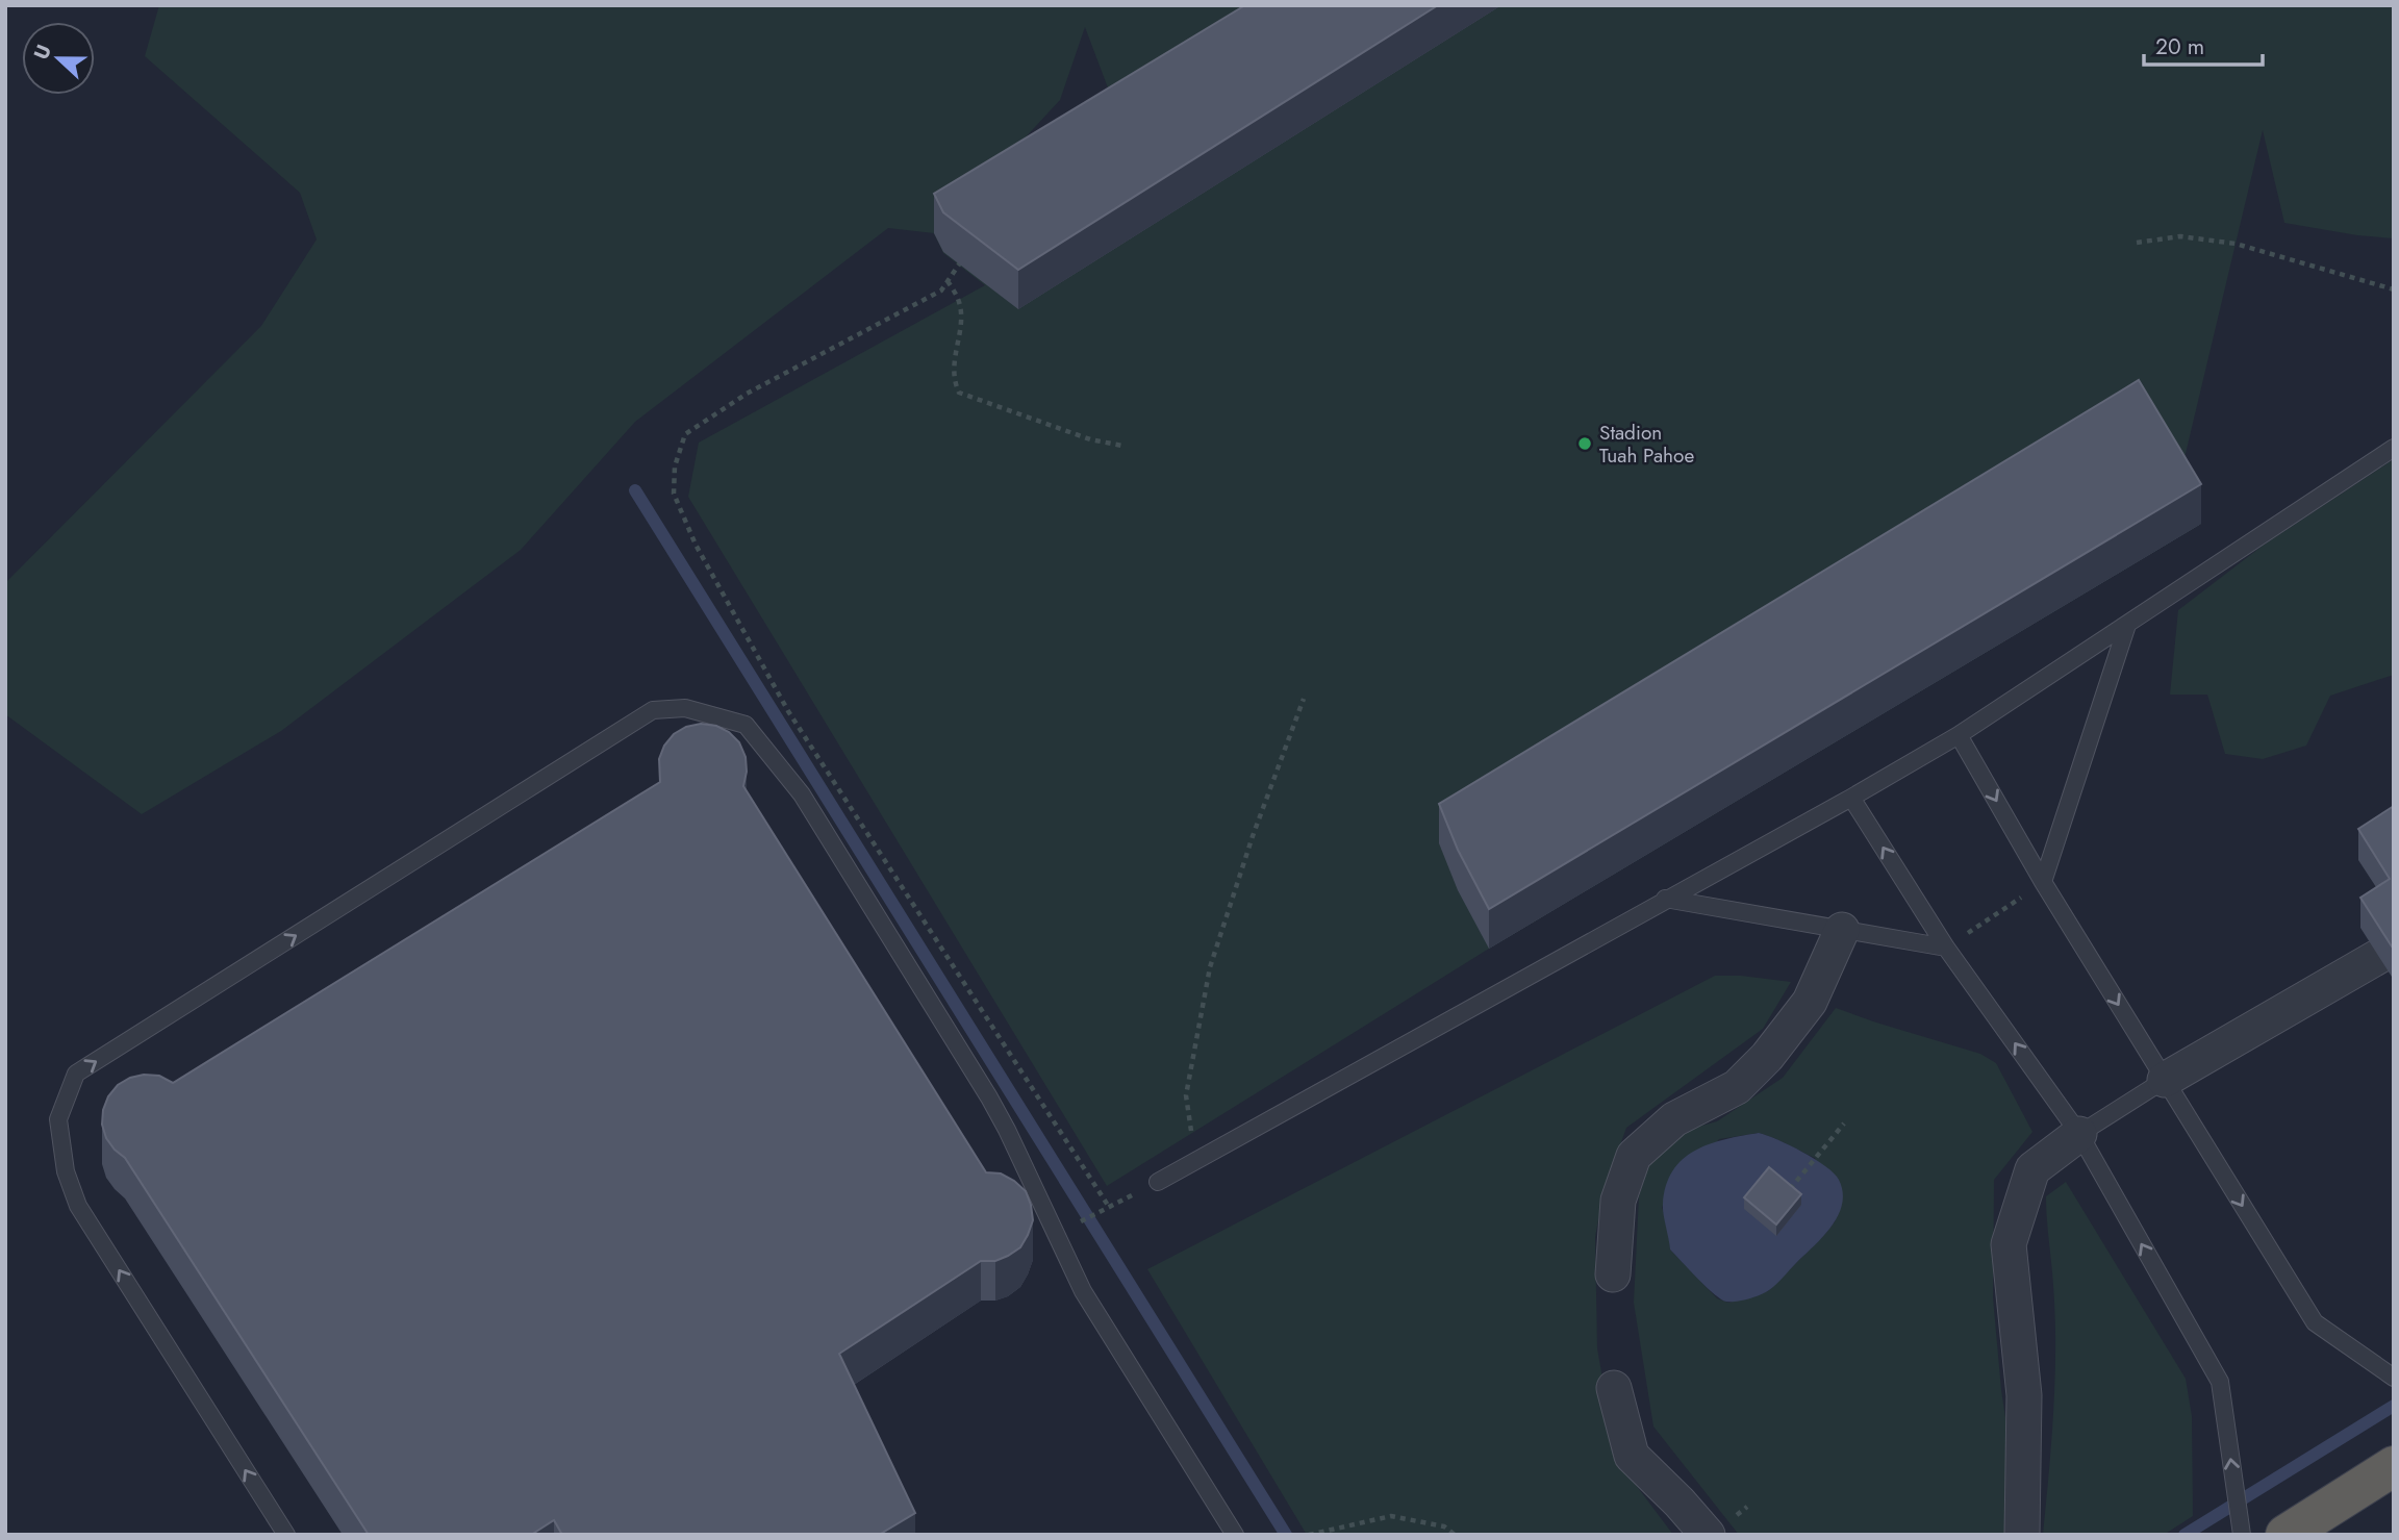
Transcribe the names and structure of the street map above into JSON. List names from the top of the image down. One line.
{"places":["Stadion Tuah Pahoe"],"scale_bar":"20 m","north":"left"}
